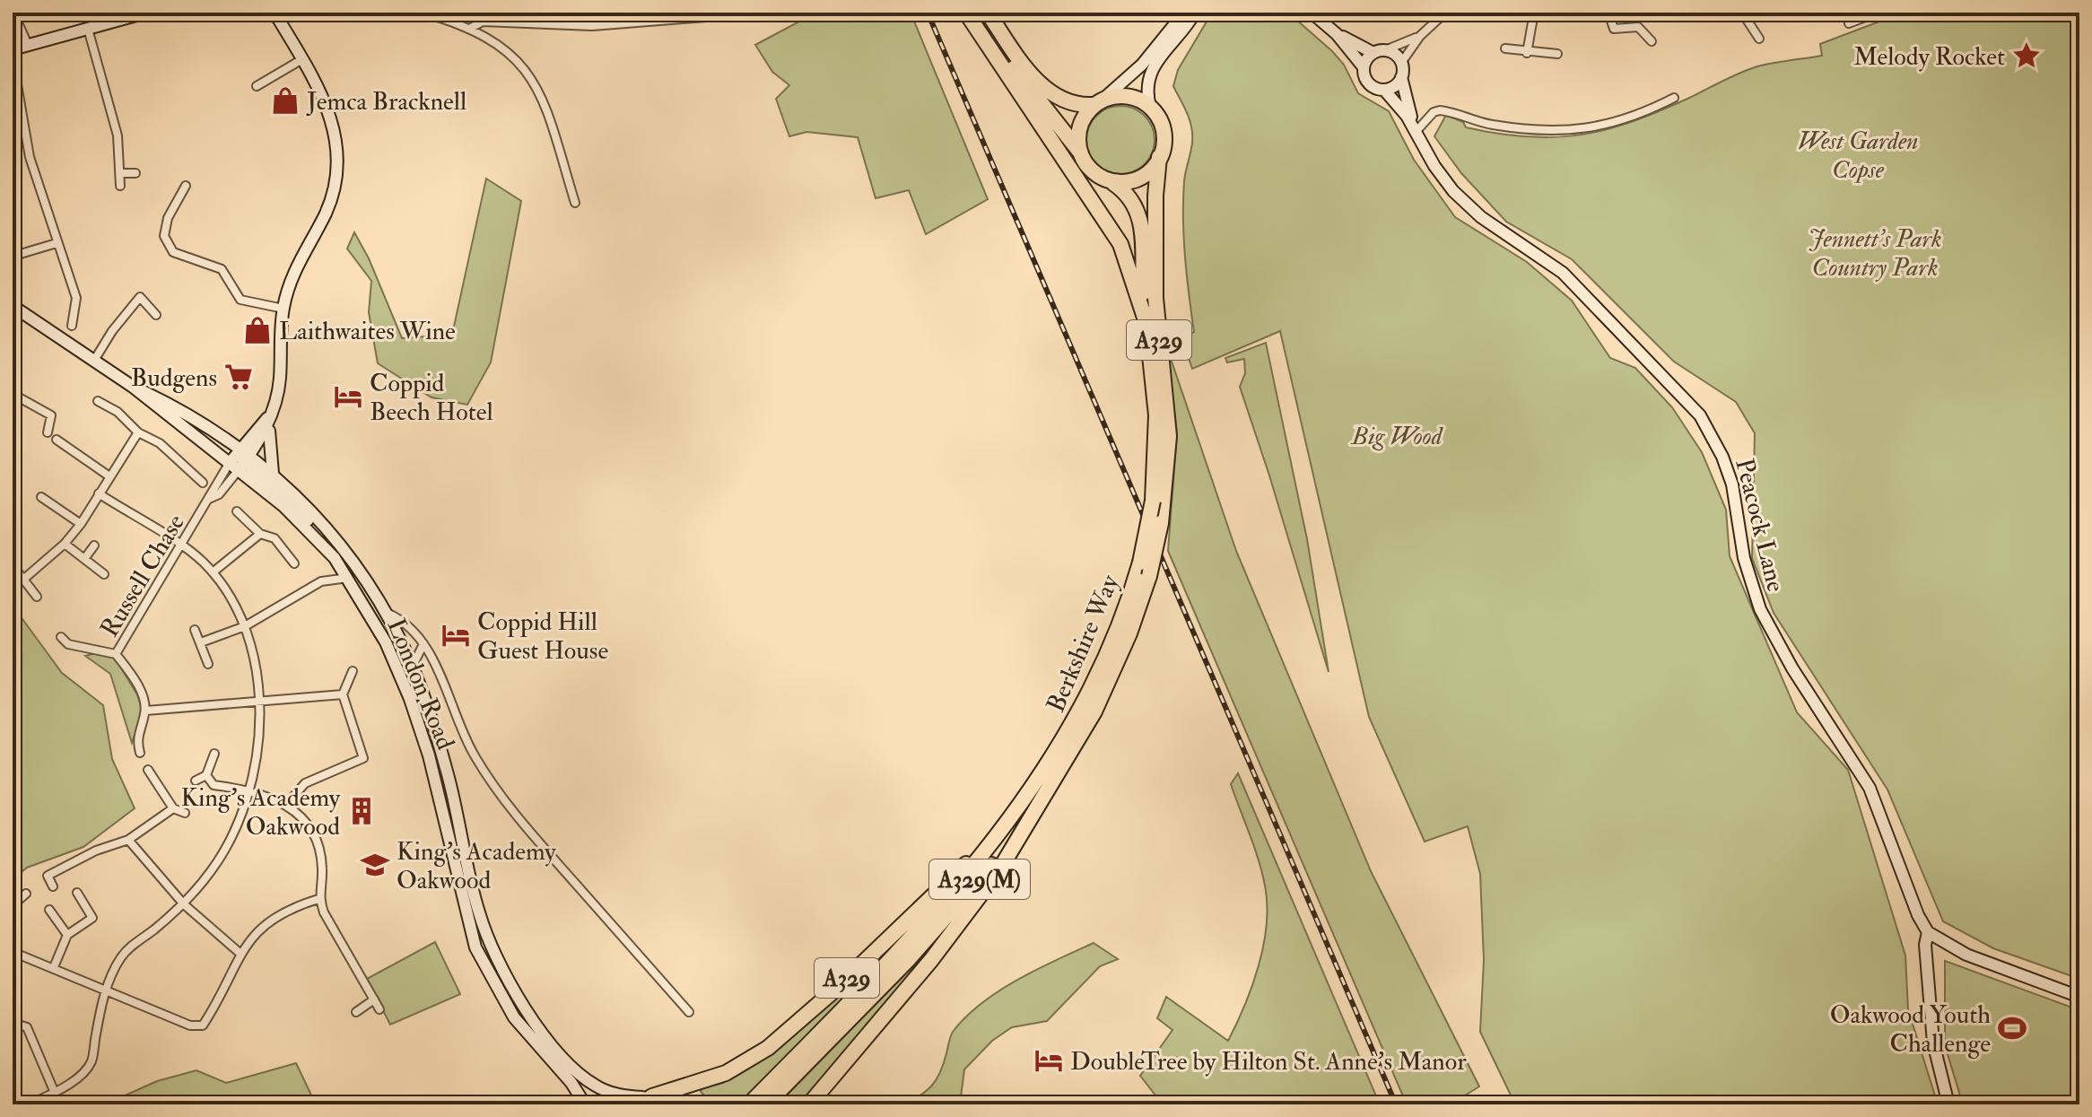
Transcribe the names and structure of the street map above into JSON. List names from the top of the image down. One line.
{"streets":{"highway":["A329","Berkshire Way","A329(M)"],"street":["Peacock Lane","Russell Chase","London Road"]},"crossings":[["A329","Berkshire Way"],["A329","London Road"],["A329","A329(M)"],["Russell Chase","London Road"],["Berkshire Way","A329(M)"]],"parks":["West Garden Copse","Jennett's Park Country Park","Big Wood"],"places":{"place":["Melody Rocket"],"shop":["Jemca Bracknell","Laithwaites Wine"],"supermarket":["Budgens"],"hotel":["Coppid Beech Hotel","Coppid Hill Guest House","DoubleTree by Hilton St. Anne's Manor"],"building":["King’s Academy Oakwood"],"school or university":["King's Academy Oakwood"],"sports":["Oakwood Youth Challenge"]}}
